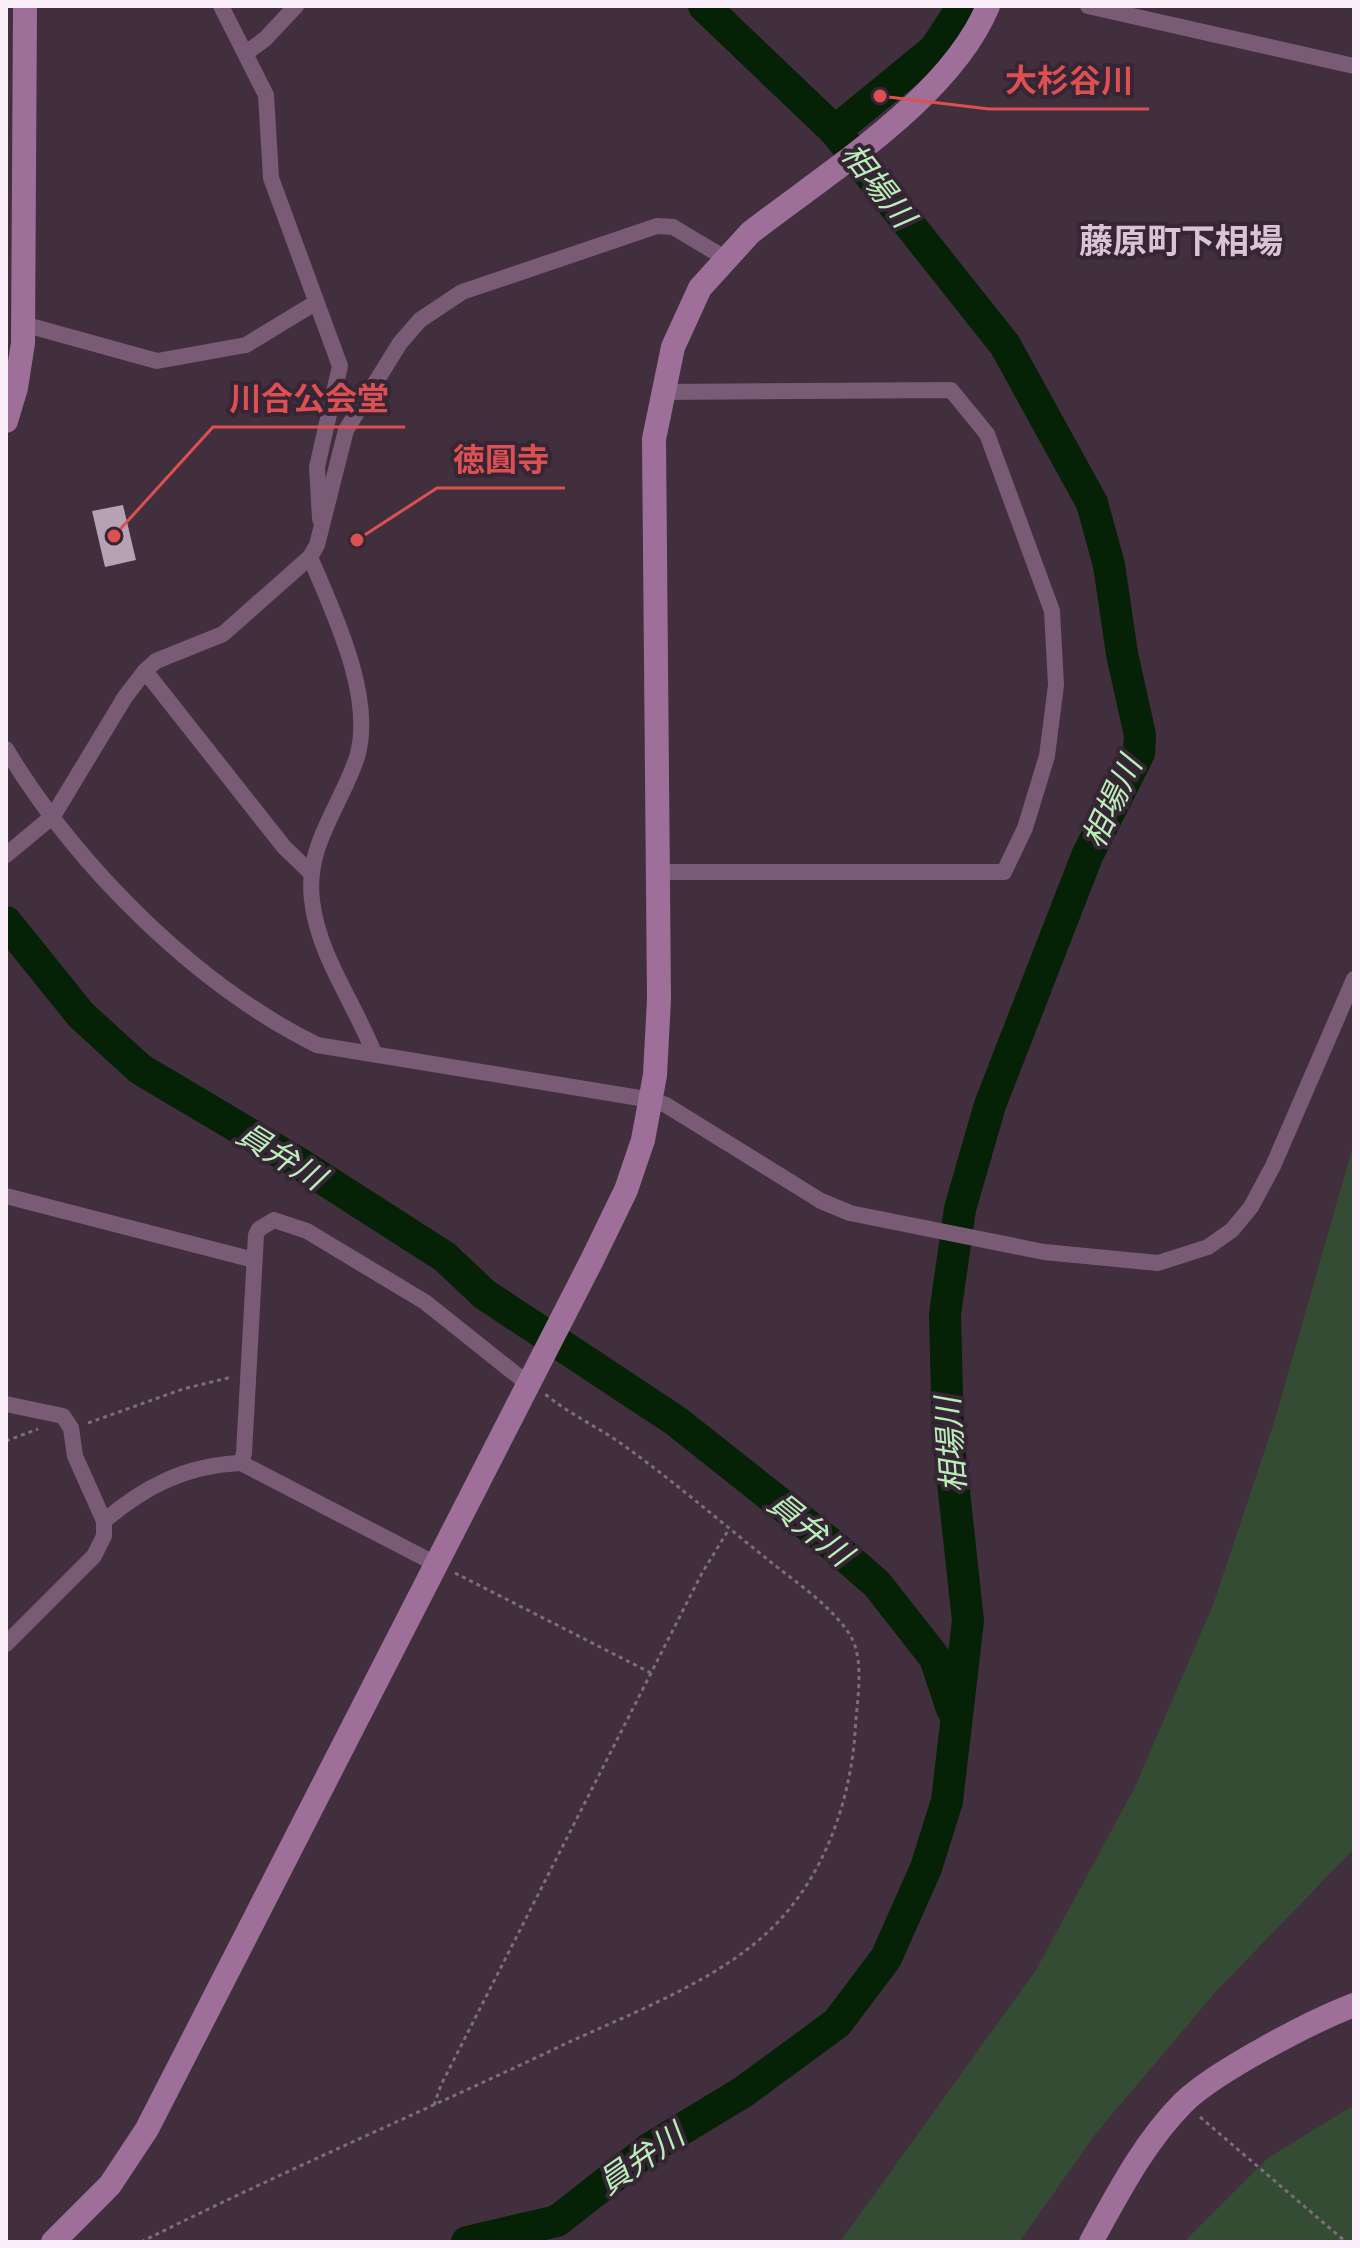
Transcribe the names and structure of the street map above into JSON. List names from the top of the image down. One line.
{"districts":["藤原町下相場"],"water":["相場川","員弁川"],"places":["大杉谷川","川合公会堂","徳圓寺"]}
